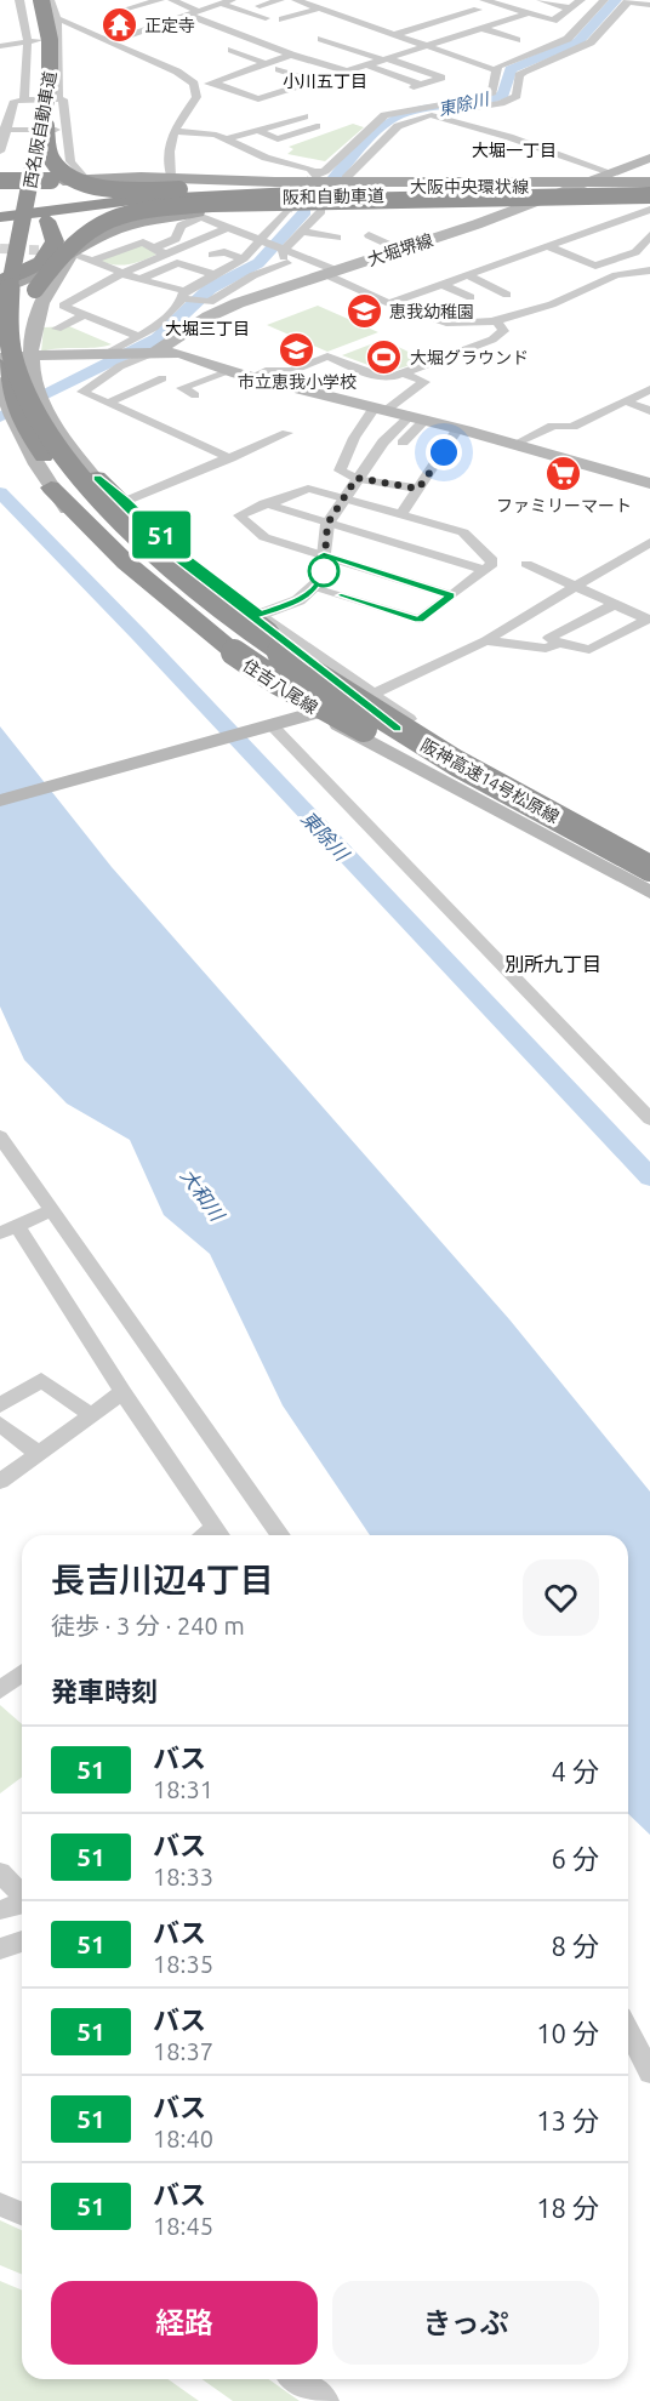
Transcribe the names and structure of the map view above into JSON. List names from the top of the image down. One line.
{"streets":{"highway":["西名阪自動車道","阪和自動車道","阪神高速14号松原線"],"main road":["大阪中央環状線","大堀堺線","住吉八尾線"]},"crossings":[["西名阪自動車道","大阪中央環状線"],["西名阪自動車道","阪和自動車道"],["西名阪自動車道","阪神高速14号松原線"],["大阪中央環状線","大堀堺線"],["大阪中央環状線","住吉八尾線"],["阪和自動車道","阪神高速14号松原線"],["住吉八尾線","阪神高速14号松原線"]],"districts":["小川五丁目","大堀一丁目","大堀三丁目","別所九丁目"],"water":["東除川","大和川"],"places":{"temple":["正定寺"],"school or university":["恵我幼稚園","市立恵我小学校"],"sports":["大堀グラウンド"],"supermarket":["ファミリーマート"]},"lines":["bus line 51"],"page":{"on_map":"51","heading":[["長吉川辺4丁目","徒歩 · 3 分 · 240 m"],"発車時刻"],"list":[{"mark":"51","name":"バス","note":"18:31","value":"4 分"},{"mark":"51","name":"バス","note":"18:33","value":"6 分"},{"mark":"51","name":"バス","note":"18:35","value":"8 分"},{"mark":"51","name":"バス","note":"18:37","value":"10 分"},{"mark":"51","name":"バス","note":"18:40","value":"13 分"},{"mark":"51","name":"バス","note":"18:45","value":"18 分"}],"buttons":["経路","きっぷ"]}}
